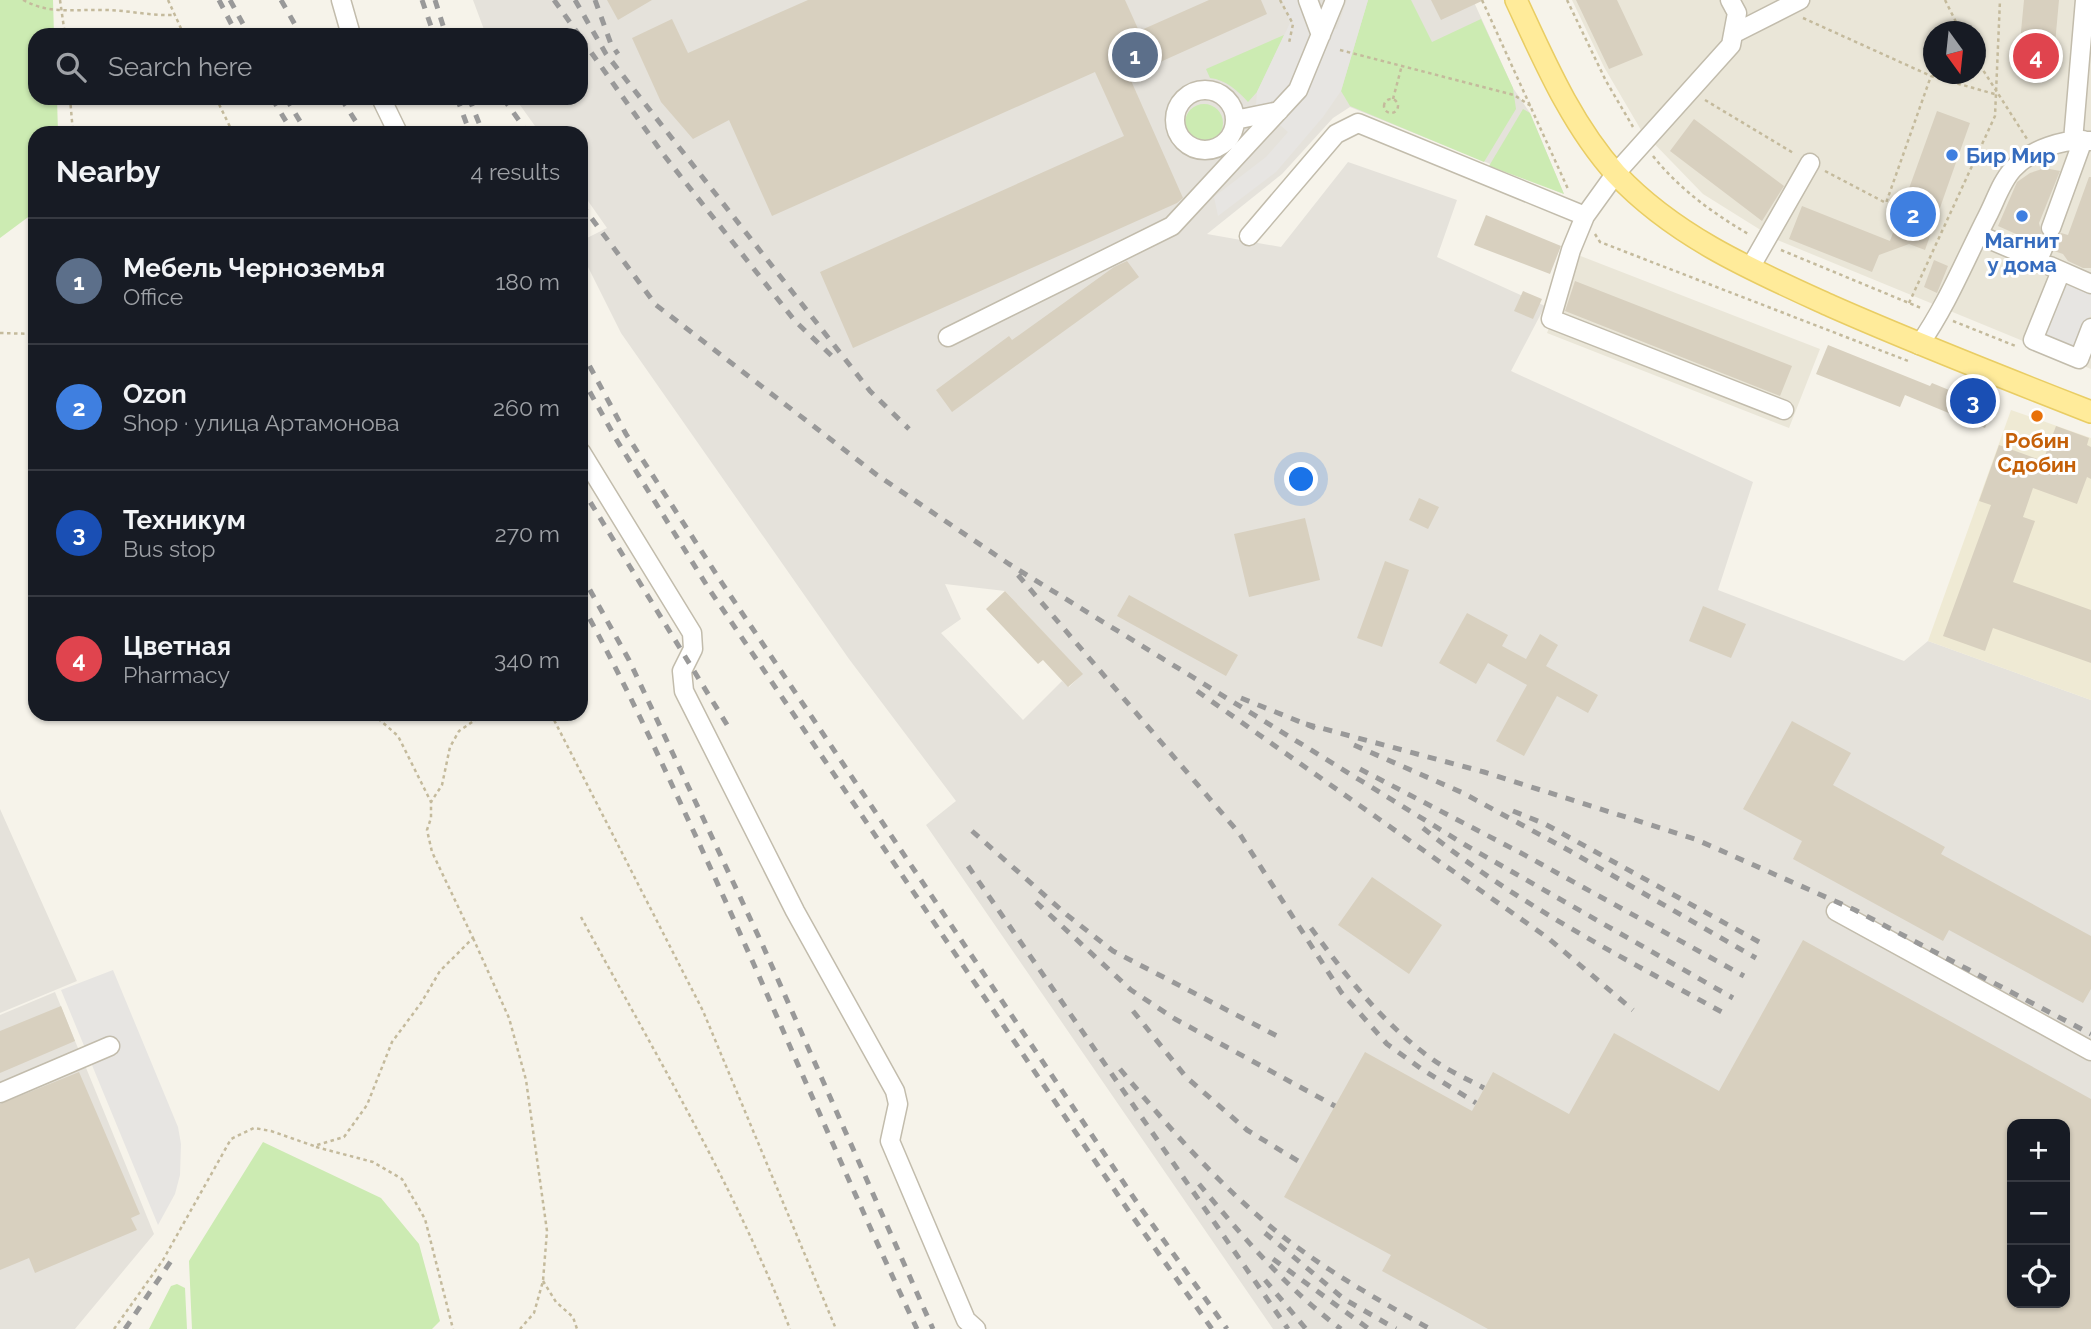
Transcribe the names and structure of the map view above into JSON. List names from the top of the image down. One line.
{"places":["Бир Мир","Магнит у дома","Робин Сдобин"],"north":"bottom","page":{"pins":["1","4","2","3"],"search":"Search here","heading":["Nearby","4 results"],"list":[{"mark":"1","name":"Мебель Черноземья","note":"Office","value":"180 m"},{"mark":"2","name":"Ozon","note":"Shop · улица Артамонова","value":"260 m"},{"mark":"3","name":"Техникум","note":"Bus stop","value":"270 m"},{"mark":"4","name":"Цветная","note":"Pharmacy","value":"340 m"}],"map_buttons":["+","−"]}}
